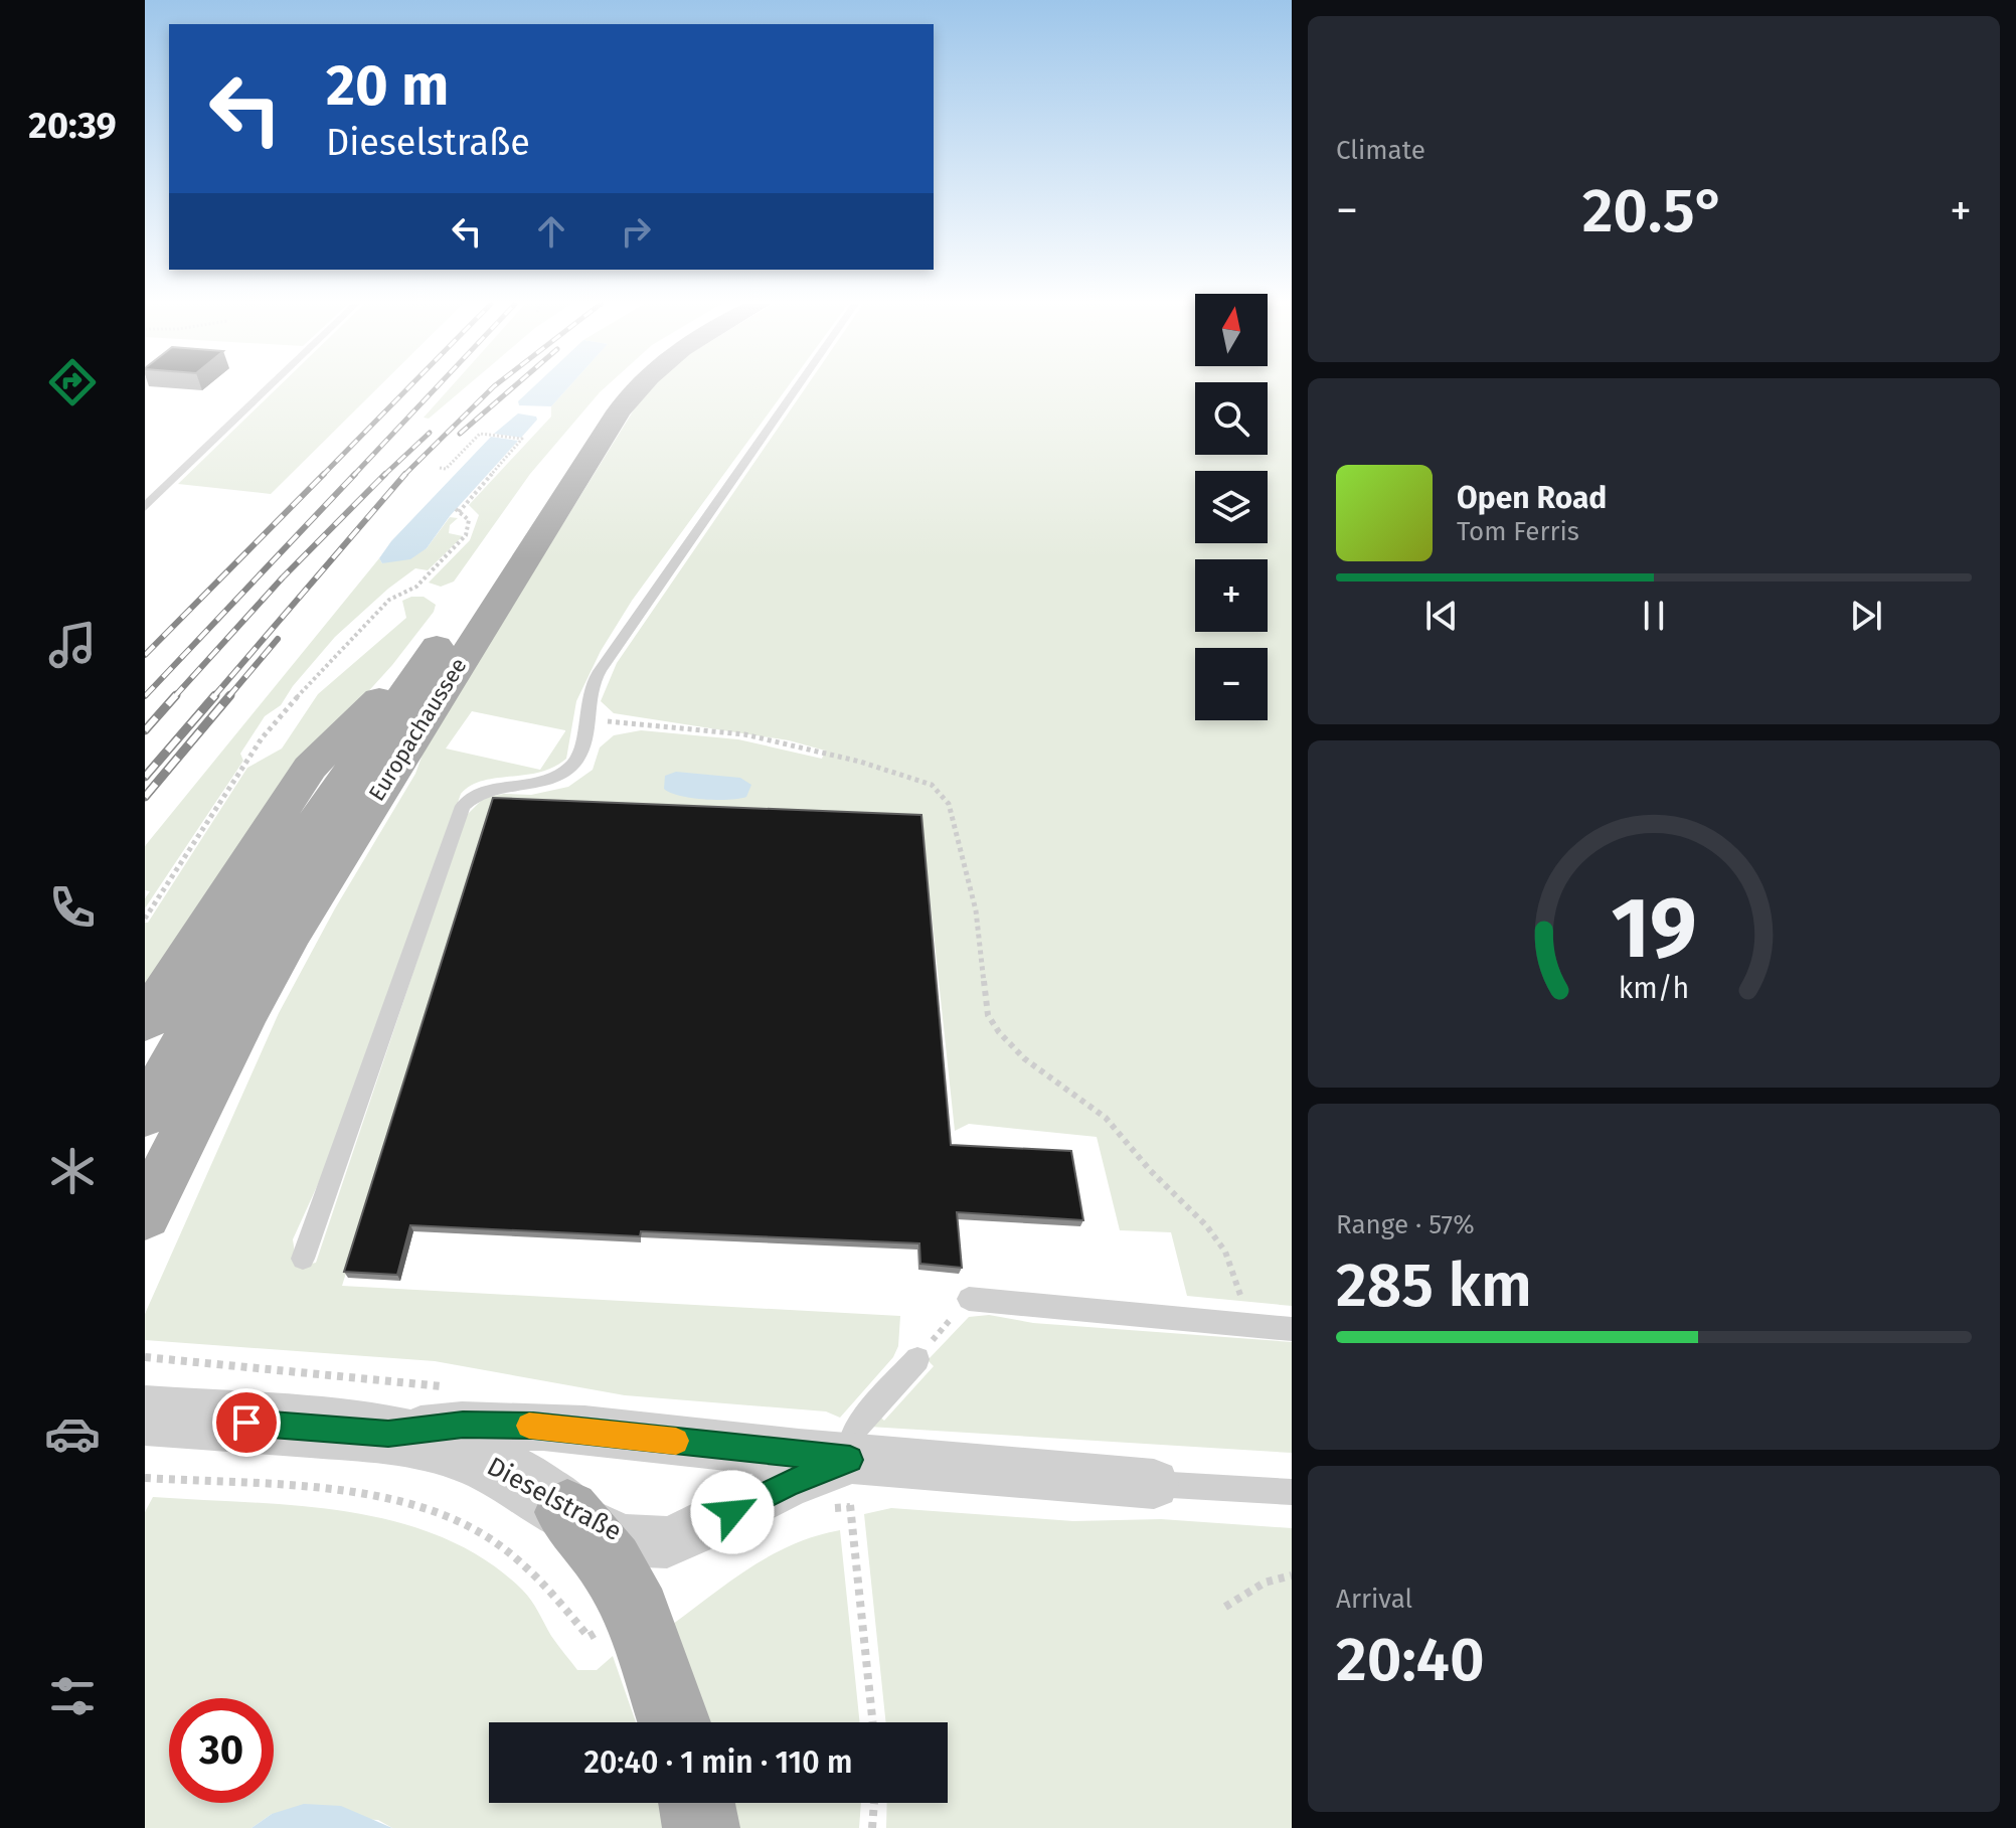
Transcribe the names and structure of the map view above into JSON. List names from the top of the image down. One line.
{"streets":{"main road":["Europachaussee"],"street":["Dieselstraße"]},"north":"top","page":{"tabs":"20:39","tile":["Climate",["Range · 57%","285 km"],["Arrival","20:40"]],"turn":["20 m","Dieselstraße"],"heat":["−","20.5°","+"],"map_buttons":["+","−"],"song":["Open Road","Tom Ferris"],"limit":"30","trip":"20:40 · 1 min · 110 m","gauge":["19","km/h"]}}
